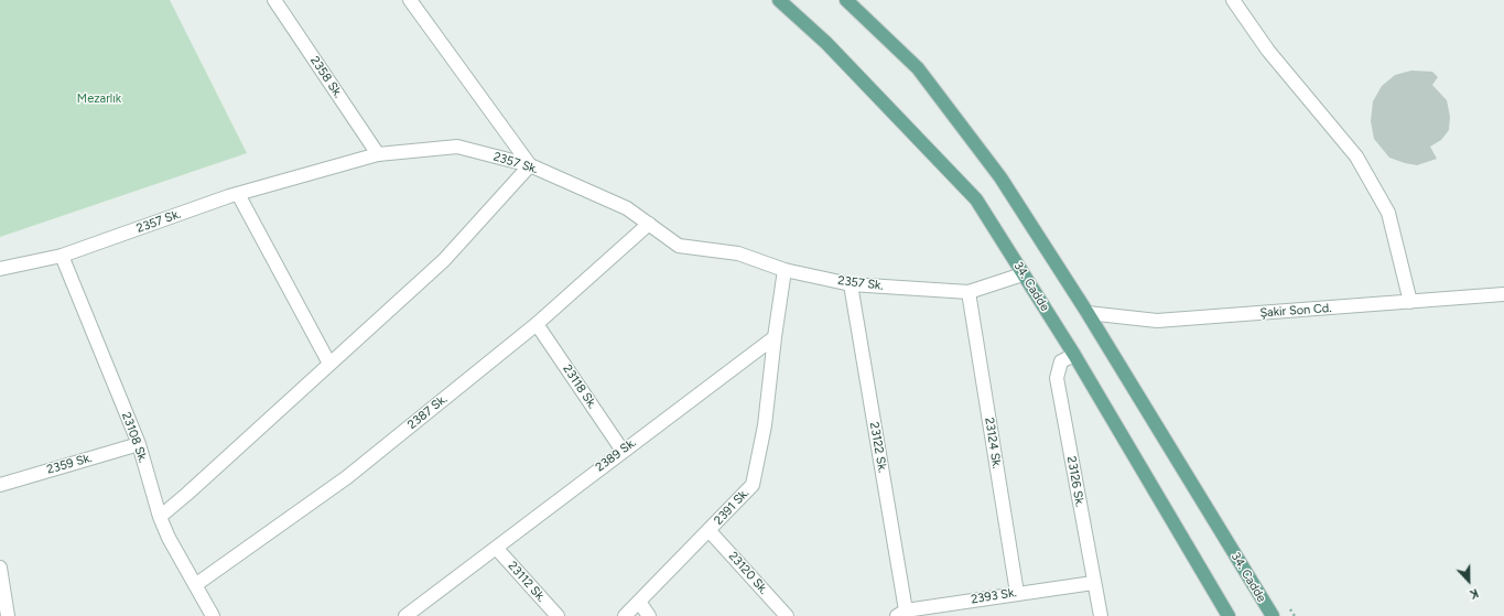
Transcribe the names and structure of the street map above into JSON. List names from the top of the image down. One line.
{"streets":{"main road":["34. Cadde"],"street":["2358 Sk.","2357 Sk.","Şakir Son Cd.","23118 Sk.","2387 Sk.","23108 Sk.","23124 Sk.","23122 Sk.","2389 Sk.","2359 Sk.","23126 Sk.","2391 Sk.","23120 Sk.","23112 Sk.","2393 Sk."]},"crossings":[["2358 Sk.","2357 Sk."],["2357 Sk.","34. Cadde"],["2357 Sk.","2387 Sk."],["2357 Sk.","23108 Sk."],["2357 Sk.","23124 Sk."],["2357 Sk.","23122 Sk."],["34. Cadde","Şakir Son Cd."],["34. Cadde","23126 Sk."],["23118 Sk.","2387 Sk."],["23118 Sk.","2389 Sk."],["2387 Sk.","23108 Sk."],["23108 Sk.","2359 Sk."],["23124 Sk.","2393 Sk."],["23122 Sk.","2393 Sk."],["2389 Sk.","2391 Sk."],["2389 Sk.","23112 Sk."],["23126 Sk.","2393 Sk."],["2391 Sk.","23120 Sk."]],"parks":["Mezarlık"],"north":"bottom"}
